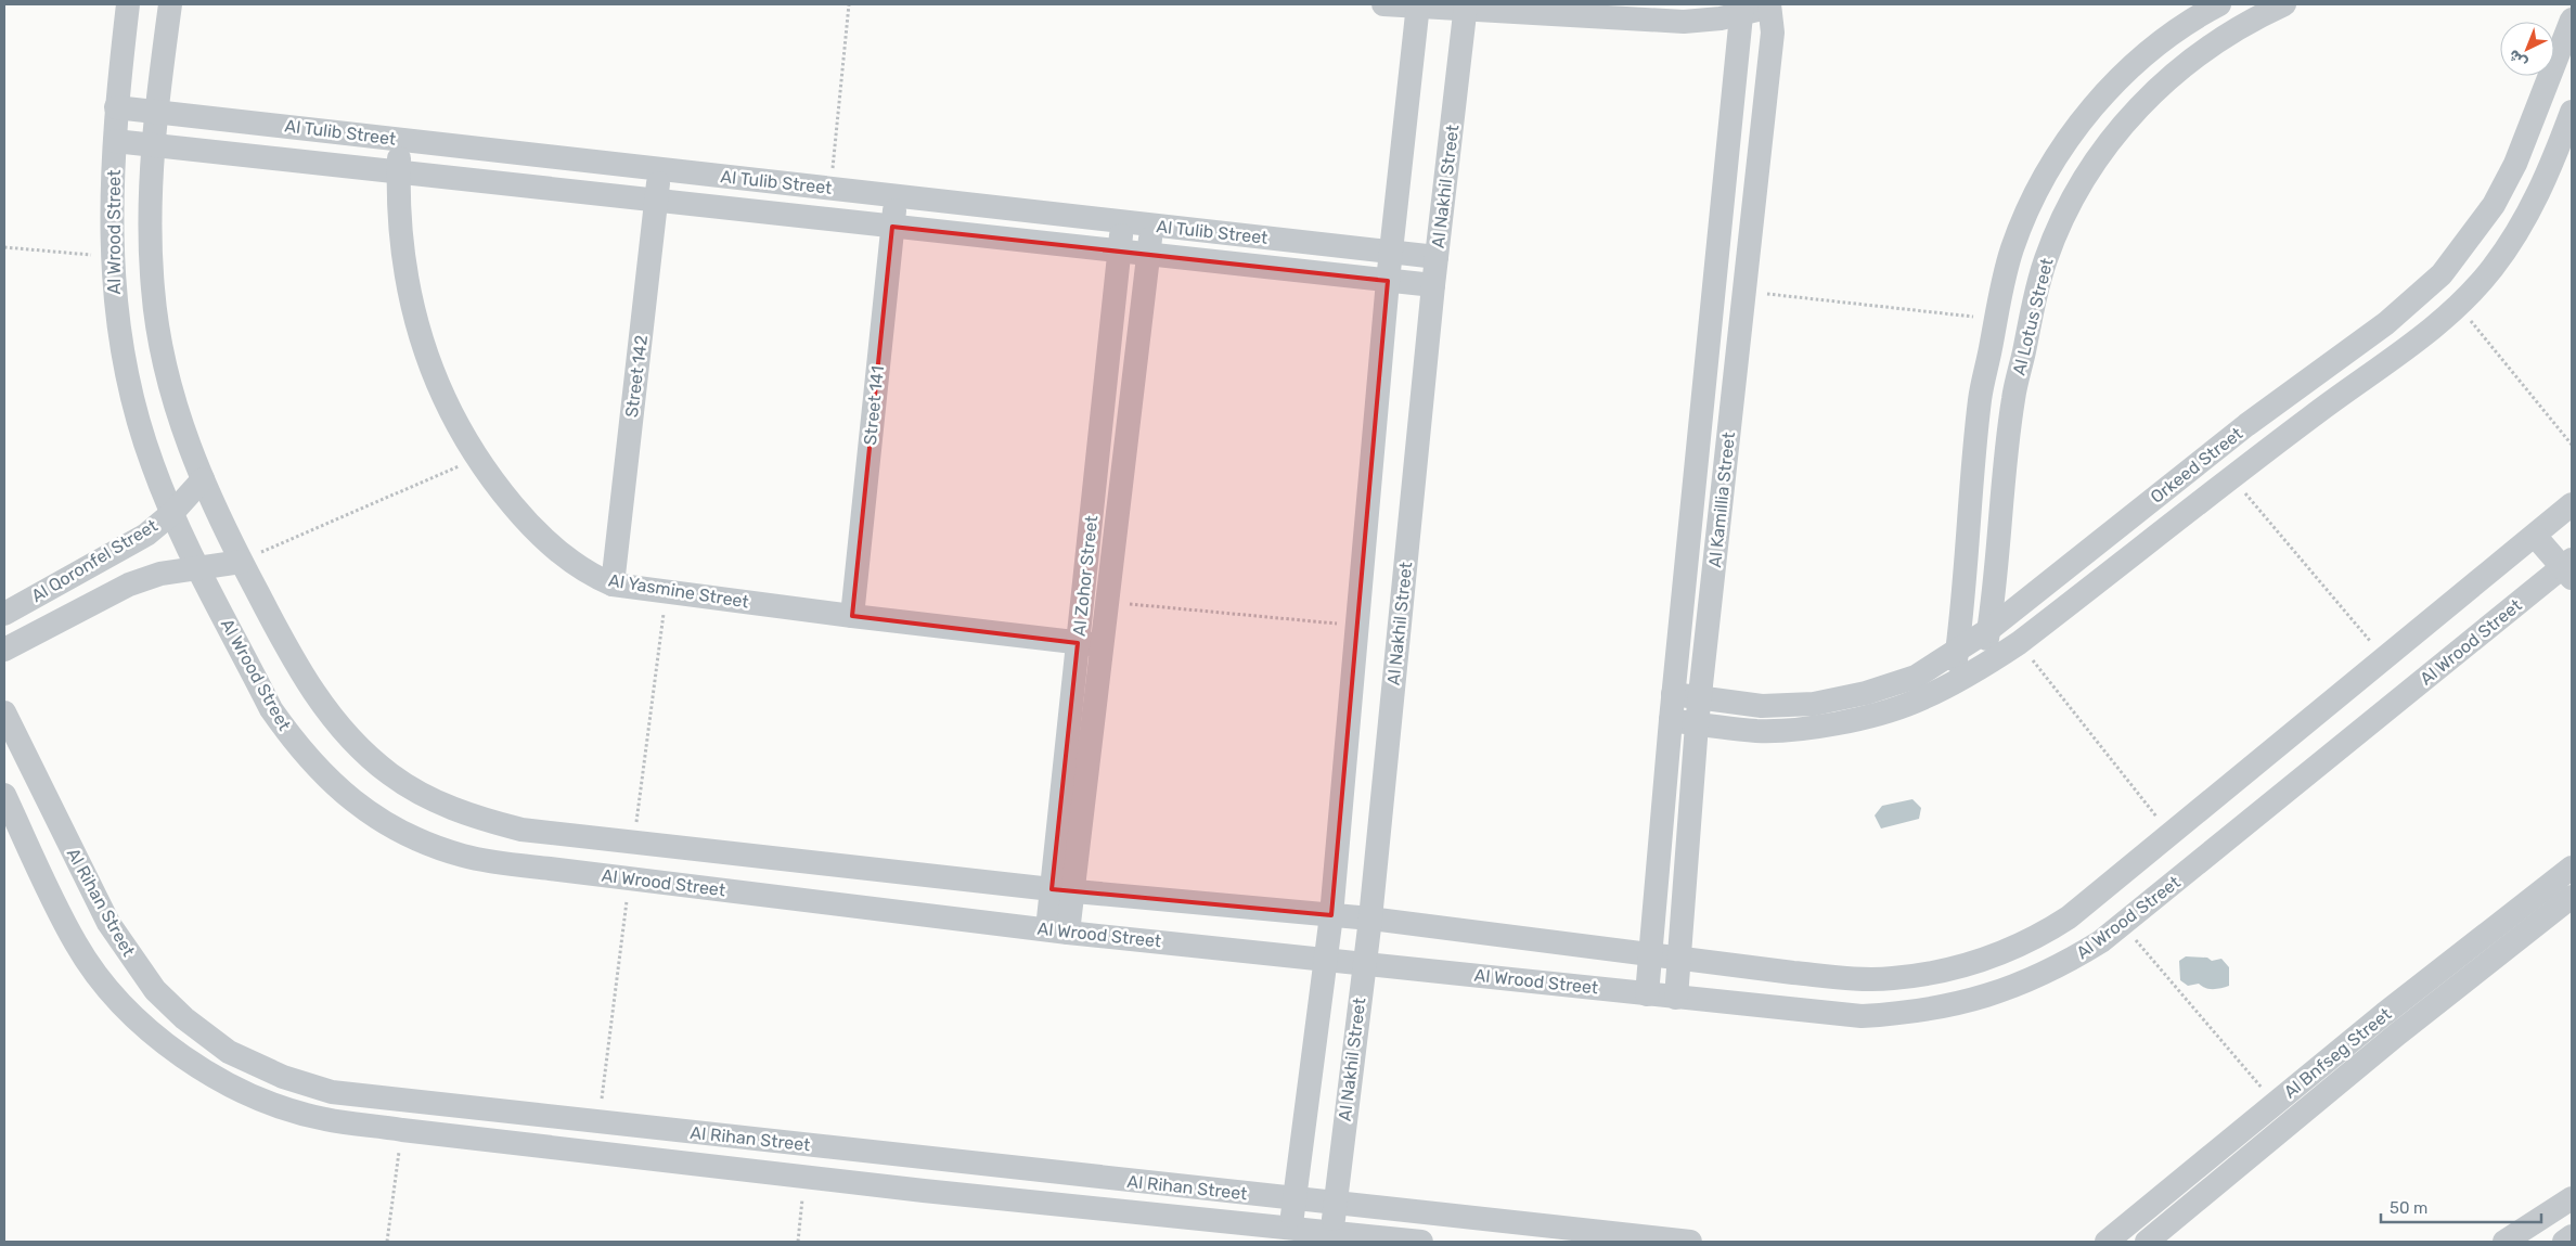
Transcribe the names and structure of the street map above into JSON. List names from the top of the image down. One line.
{"streets":{"street":["Al Tulib Street","Al Nakhil Street","Al Wrood Street","Al Lotus Street","Street 142","Street 141","Orkeed Street","Al Kamillia Street","Al Qoronfel Street","Al Zohor Street","Al Yasmine Street","Al Rihan Street","Al Bnfseg Street"]},"crossings":[["Al Tulib Street","Al Nakhil Street"],["Al Tulib Street","Al Wrood Street"],["Al Tulib Street","Street 142"],["Al Tulib Street","Street 141"],["Al Tulib Street","Al Zohor Street"],["Al Tulib Street","Al Yasmine Street"],["Al Nakhil Street","Al Wrood Street"],["Al Nakhil Street","Al Rihan Street"],["Al Wrood Street","Al Kamillia Street"],["Al Wrood Street","Al Qoronfel Street"],["Al Wrood Street","Al Zohor Street"],["Al Lotus Street","Orkeed Street"],["Street 142","Al Yasmine Street"],["Street 141","Al Yasmine Street"],["Orkeed Street","Al Kamillia Street"],["Al Zohor Street","Al Yasmine Street"]],"scale_bar":"50 m","north":"bottom left"}
